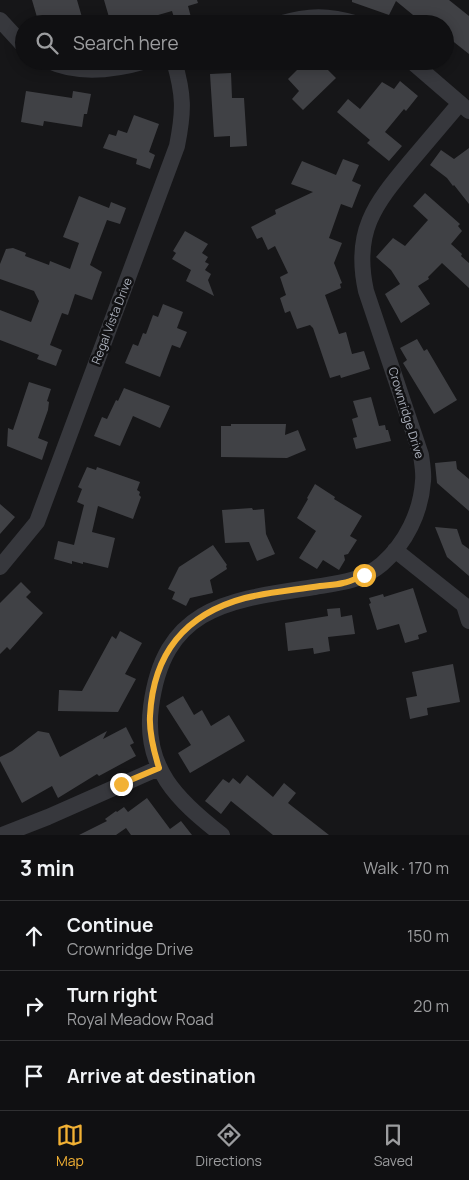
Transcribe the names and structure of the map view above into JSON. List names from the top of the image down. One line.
{"streets":{"street":["Regal Vista Drive","Crownridge Drive"]},"page":{"search":"Search here","heading":["3 min","Walk · 170 m"],"list":[["Continue","Crownridge Drive","150 m"],["Turn right","Royal Meadow Road","20 m"],"Arrive at destination"],"nav":["Map","Directions","Saved"]}}
